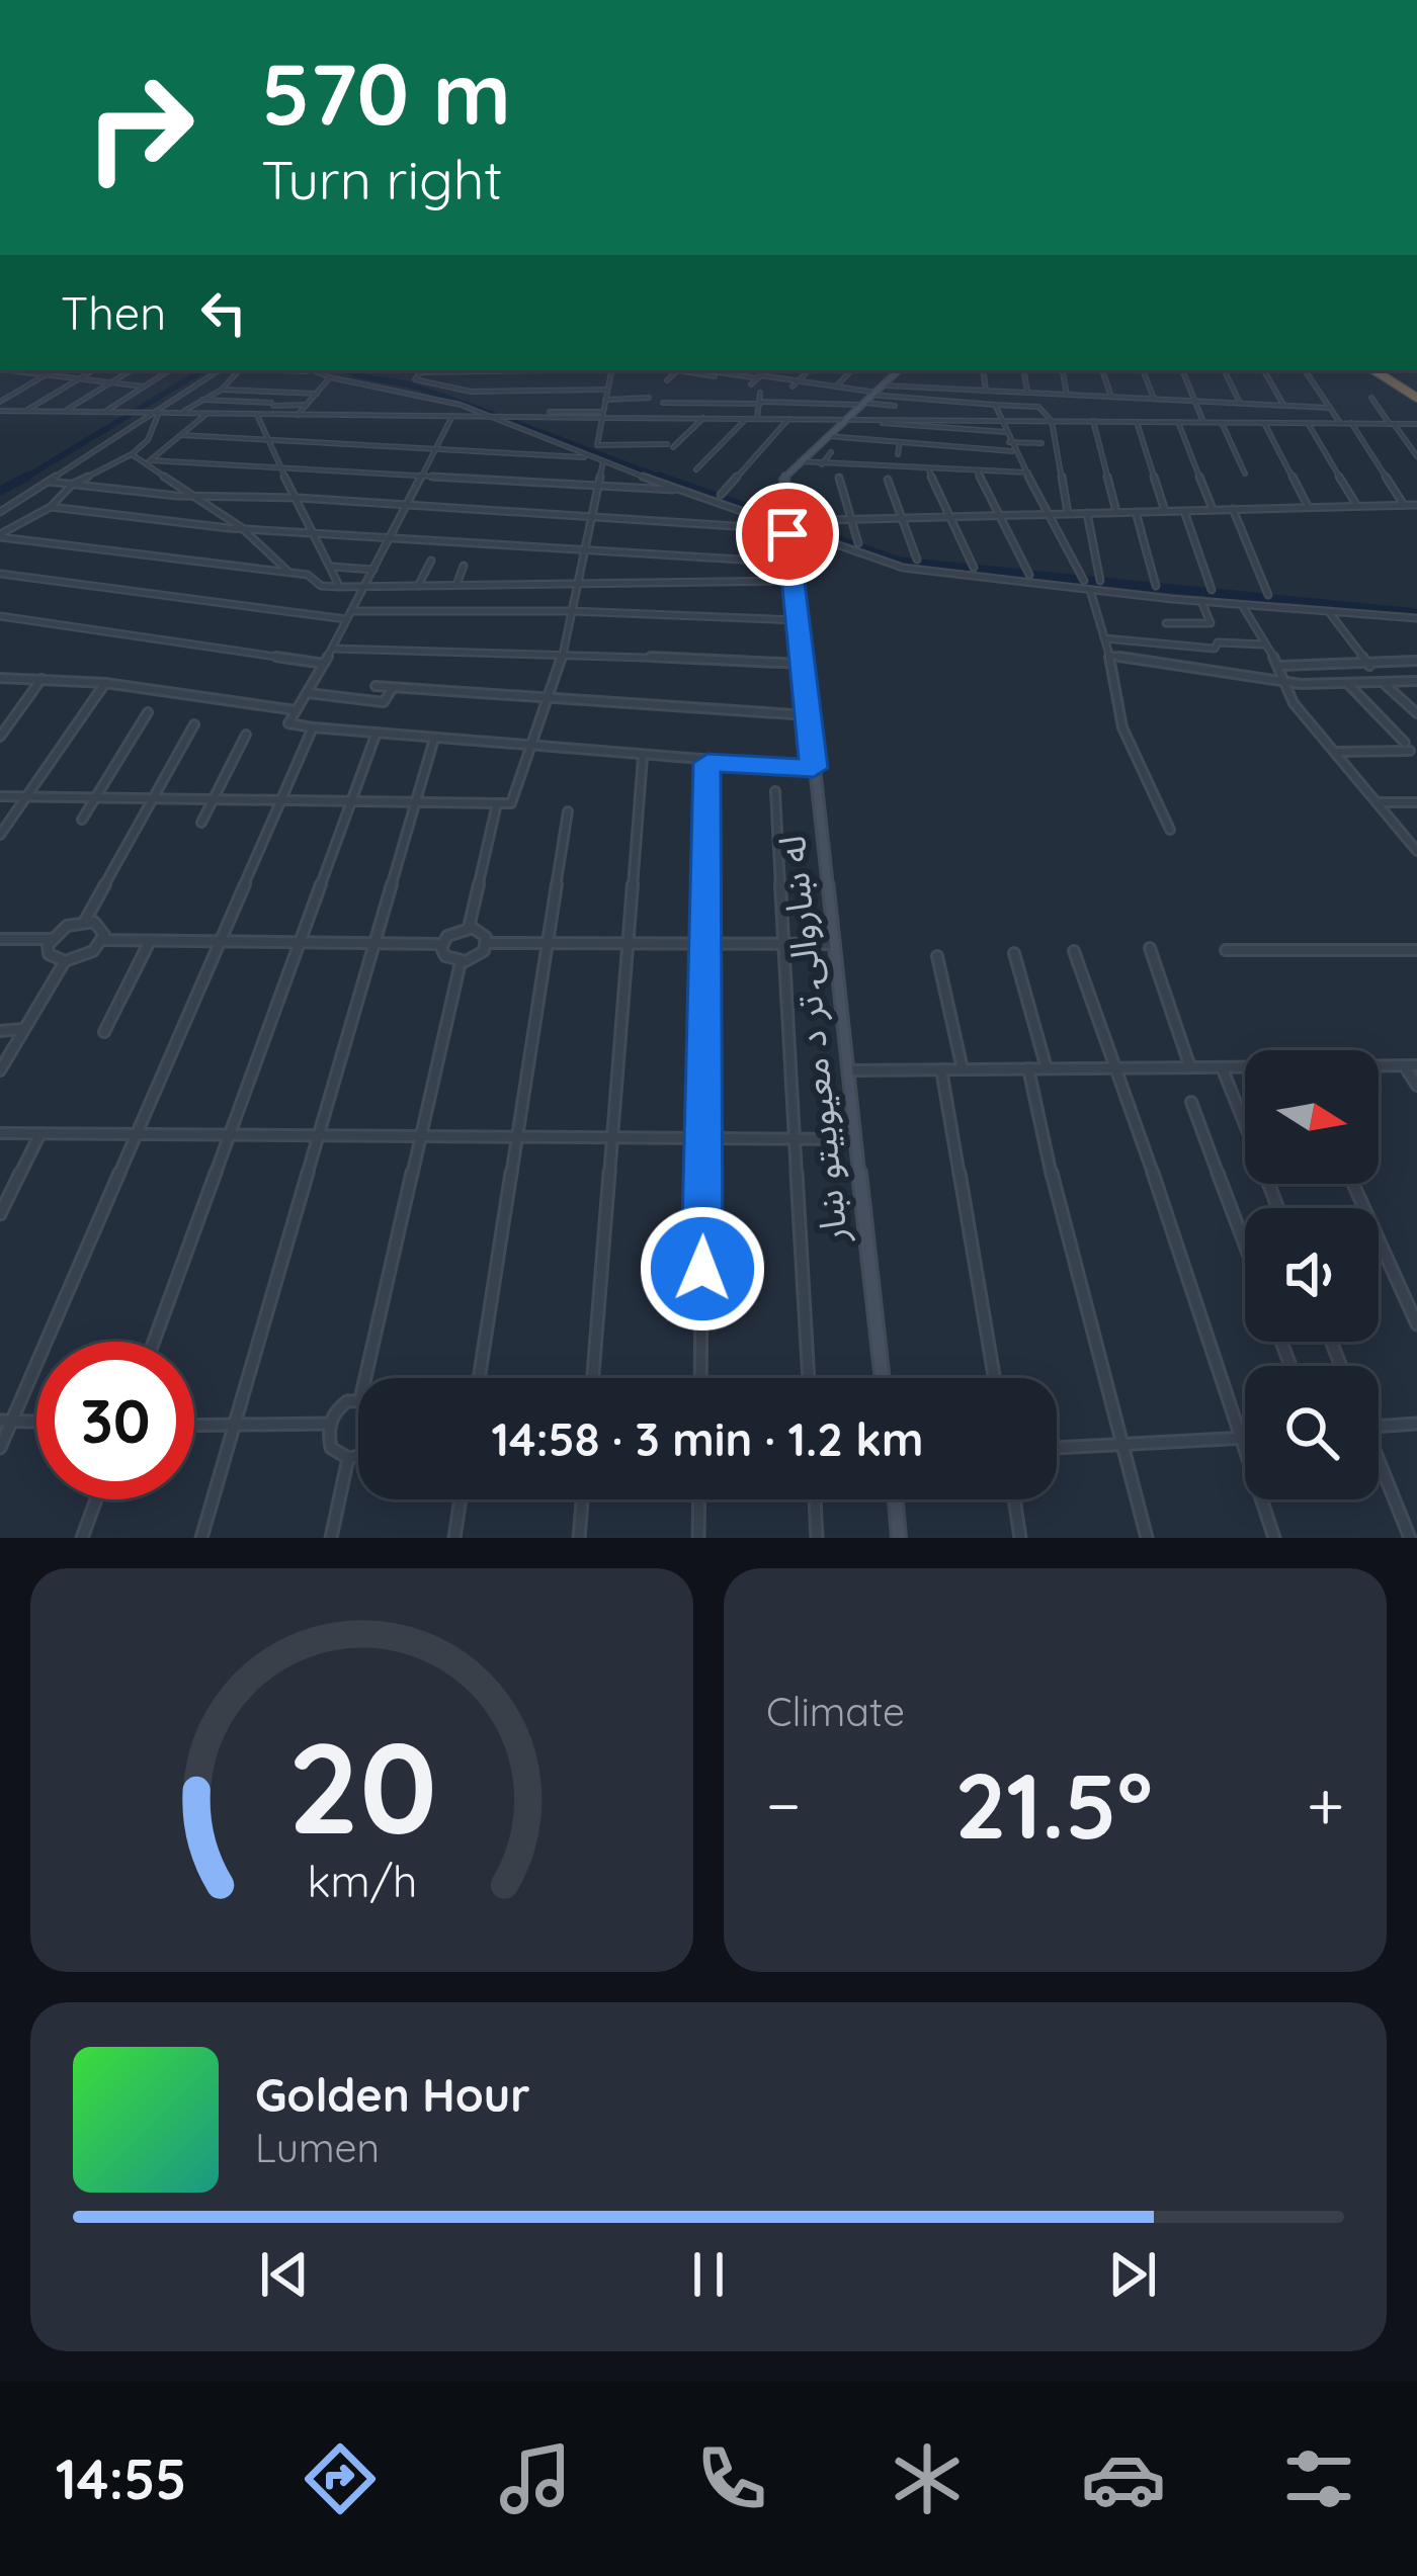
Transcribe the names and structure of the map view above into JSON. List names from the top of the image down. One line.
{"streets":{"street":["له ښاروالۍ تر د معیوبیتو ښار"]},"north":"right","page":{"turn":["570 m","Turn right"],"then":"Then","limit":"30","trip":"14:58 · 3 min · 1.2 km","tile":"Climate","heat":["−","21.5°","+"],"song":["Golden Hour","Lumen"],"tabs":"14:55","gauge":["20","km/h"]}}
